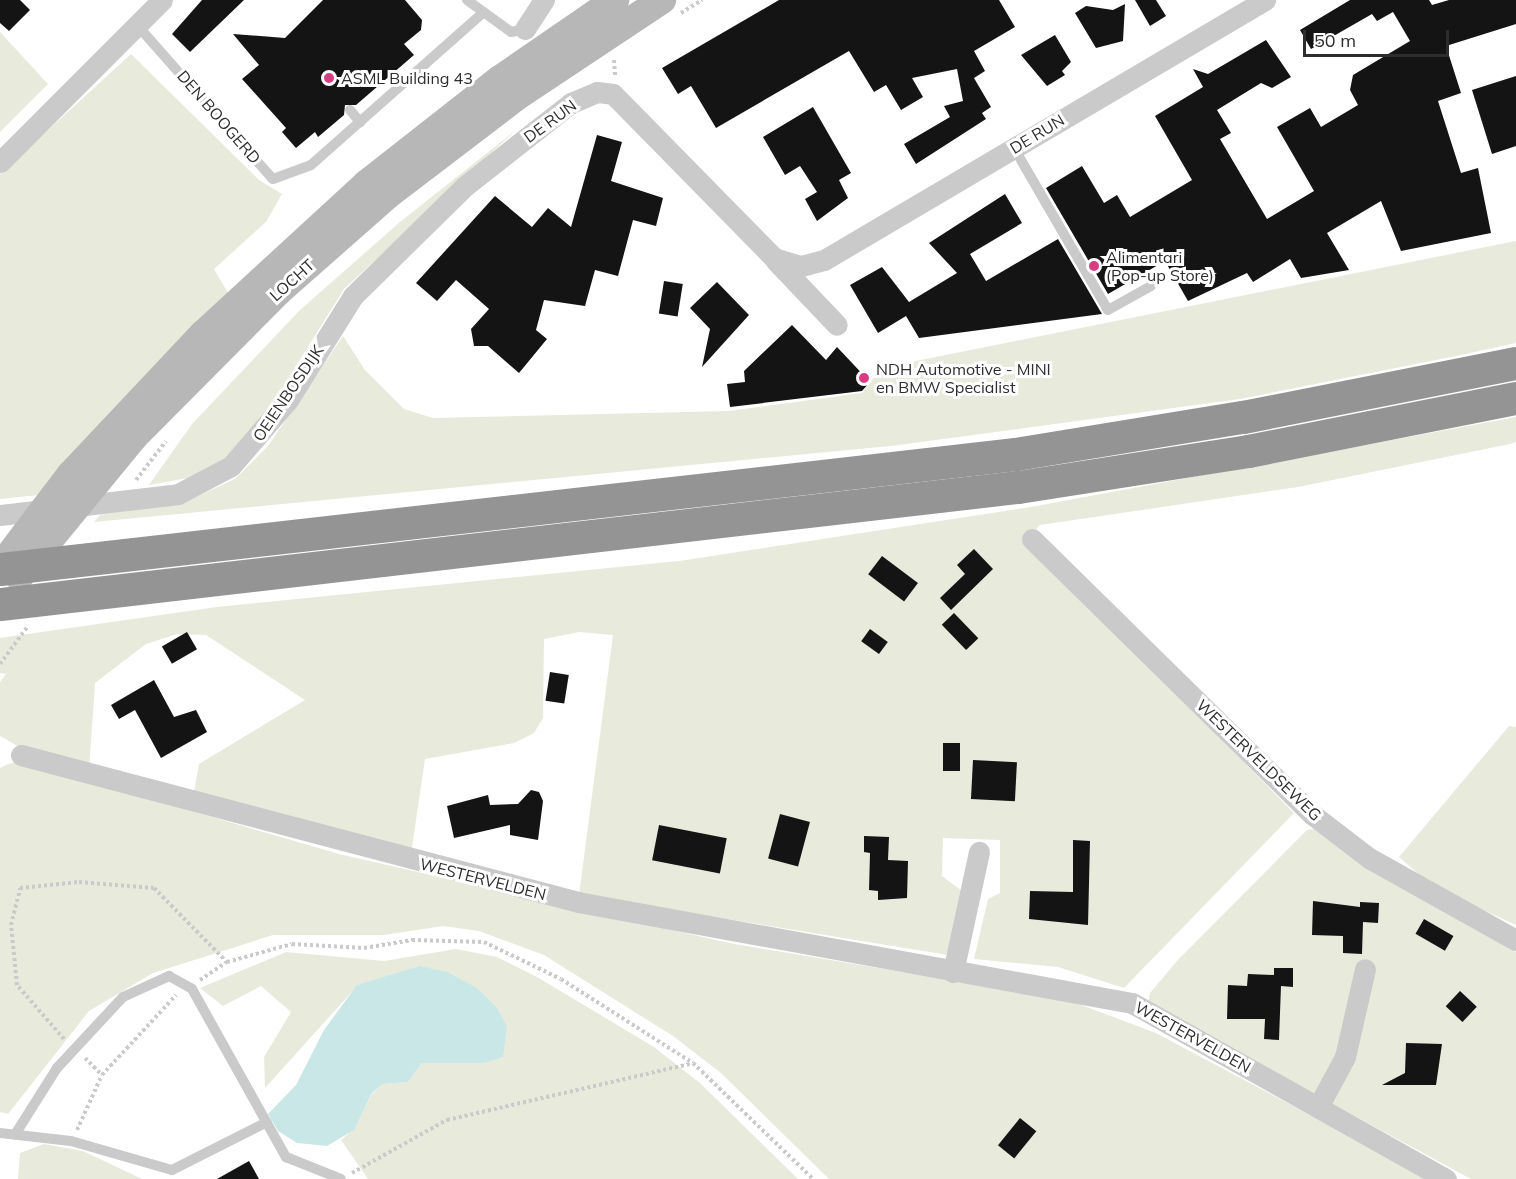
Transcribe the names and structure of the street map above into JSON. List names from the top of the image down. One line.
{"streets":{"main road":["LOCHT"],"street":["DE RUN","OEIENBOSDIJK","WESTERVELDSEWEG","WESTERVELDEN"],"lane":["DEN BOOGERD"]},"crossings":[["DE RUN","OEIENBOSDIJK"]],"places":["ASML Building 43","Alimentari (Pop-up Store)","NDH Automotive - MINI en BMW Specialist"],"scale_bar":"50 m"}
